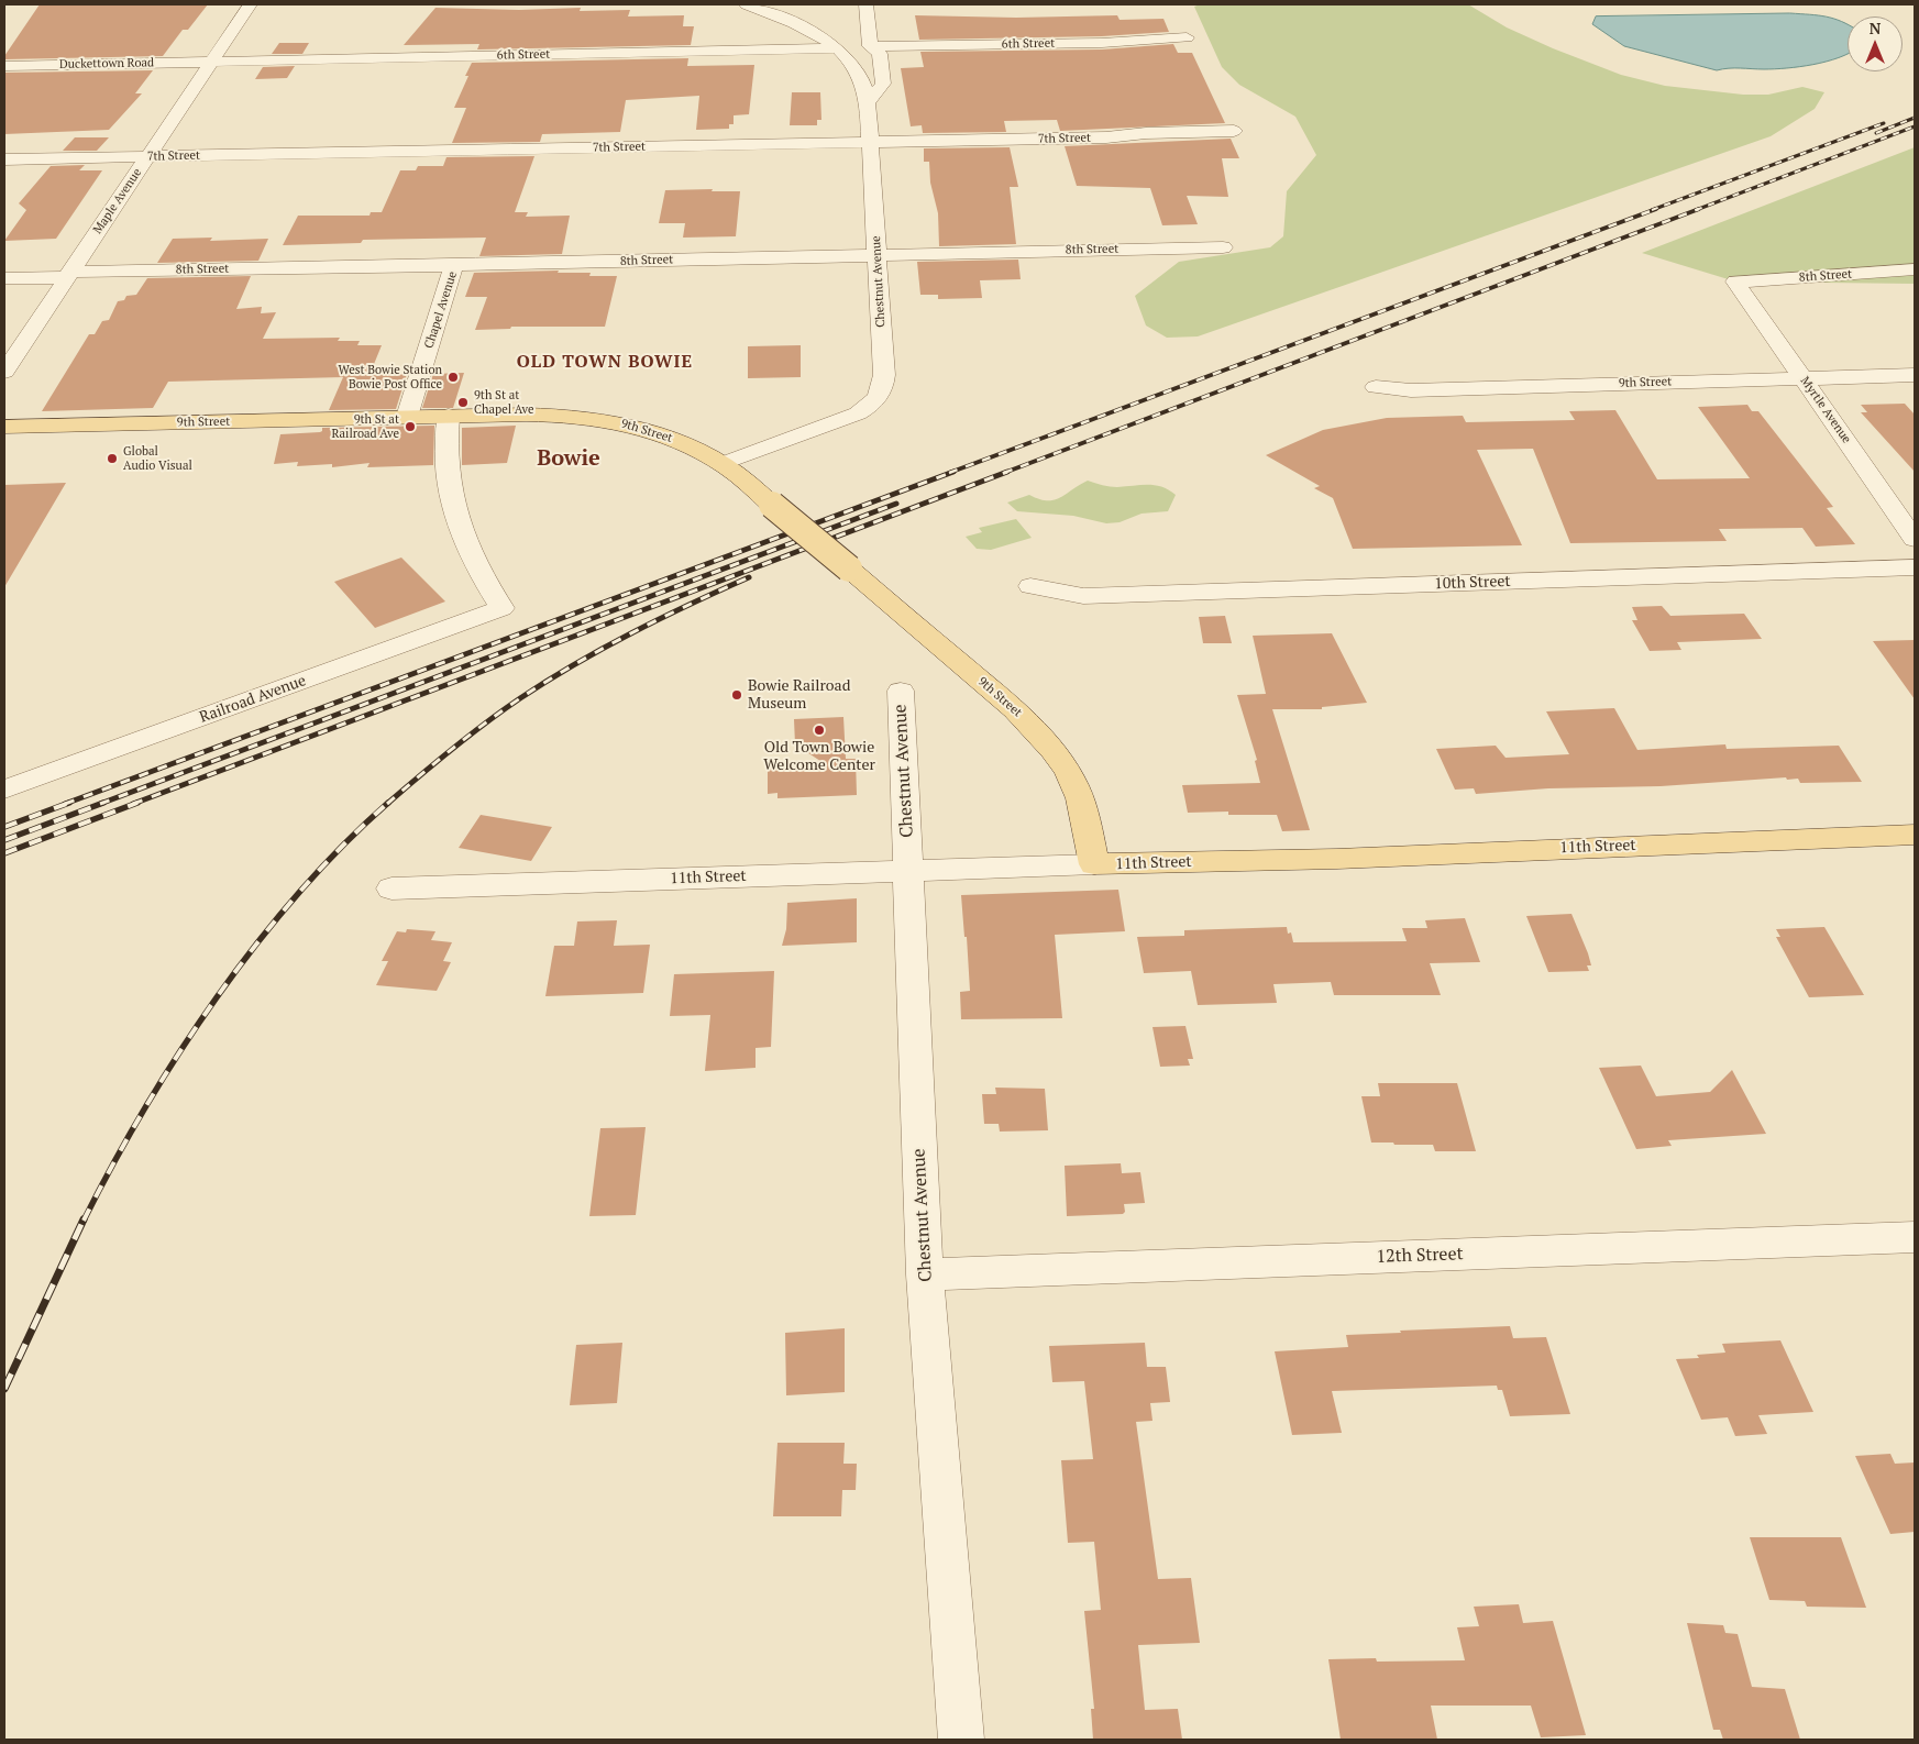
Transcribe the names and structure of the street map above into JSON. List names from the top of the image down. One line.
{"streets":{"main road":["9th Street","11th Street"],"street":["6th Street","Duckettown Road","7th Street","Maple Avenue","8th Street","Chestnut Avenue","Chapel Avenue","Myrtle Avenue","10th Street","Railroad Avenue","12th Street"]},"crossings":[["6th Street","Duckettown Road"],["6th Street","Maple Avenue"],["6th Street","Chestnut Avenue"],["Duckettown Road","Maple Avenue"],["7th Street","Maple Avenue"],["7th Street","Chestnut Avenue"],["Maple Avenue","8th Street"],["8th Street","Chestnut Avenue"],["8th Street","Chapel Avenue"],["8th Street","Myrtle Avenue"],["Chestnut Avenue","9th Street"],["Chestnut Avenue","11th Street"],["Chestnut Avenue","12th Street"],["Chapel Avenue","9th Street"],["9th Street","Myrtle Avenue"],["9th Street","Railroad Avenue"],["9th Street","11th Street"]],"districts":["OLD TOWN BOWIE","Bowie"],"places":["West Bowie Station Bowie Post Office","9th St at Chapel Ave","9th St at Railroad Ave","Global Audio Visual","Bowie Railroad Museum","Old Town Bowie Welcome Center"],"north":"top"}
